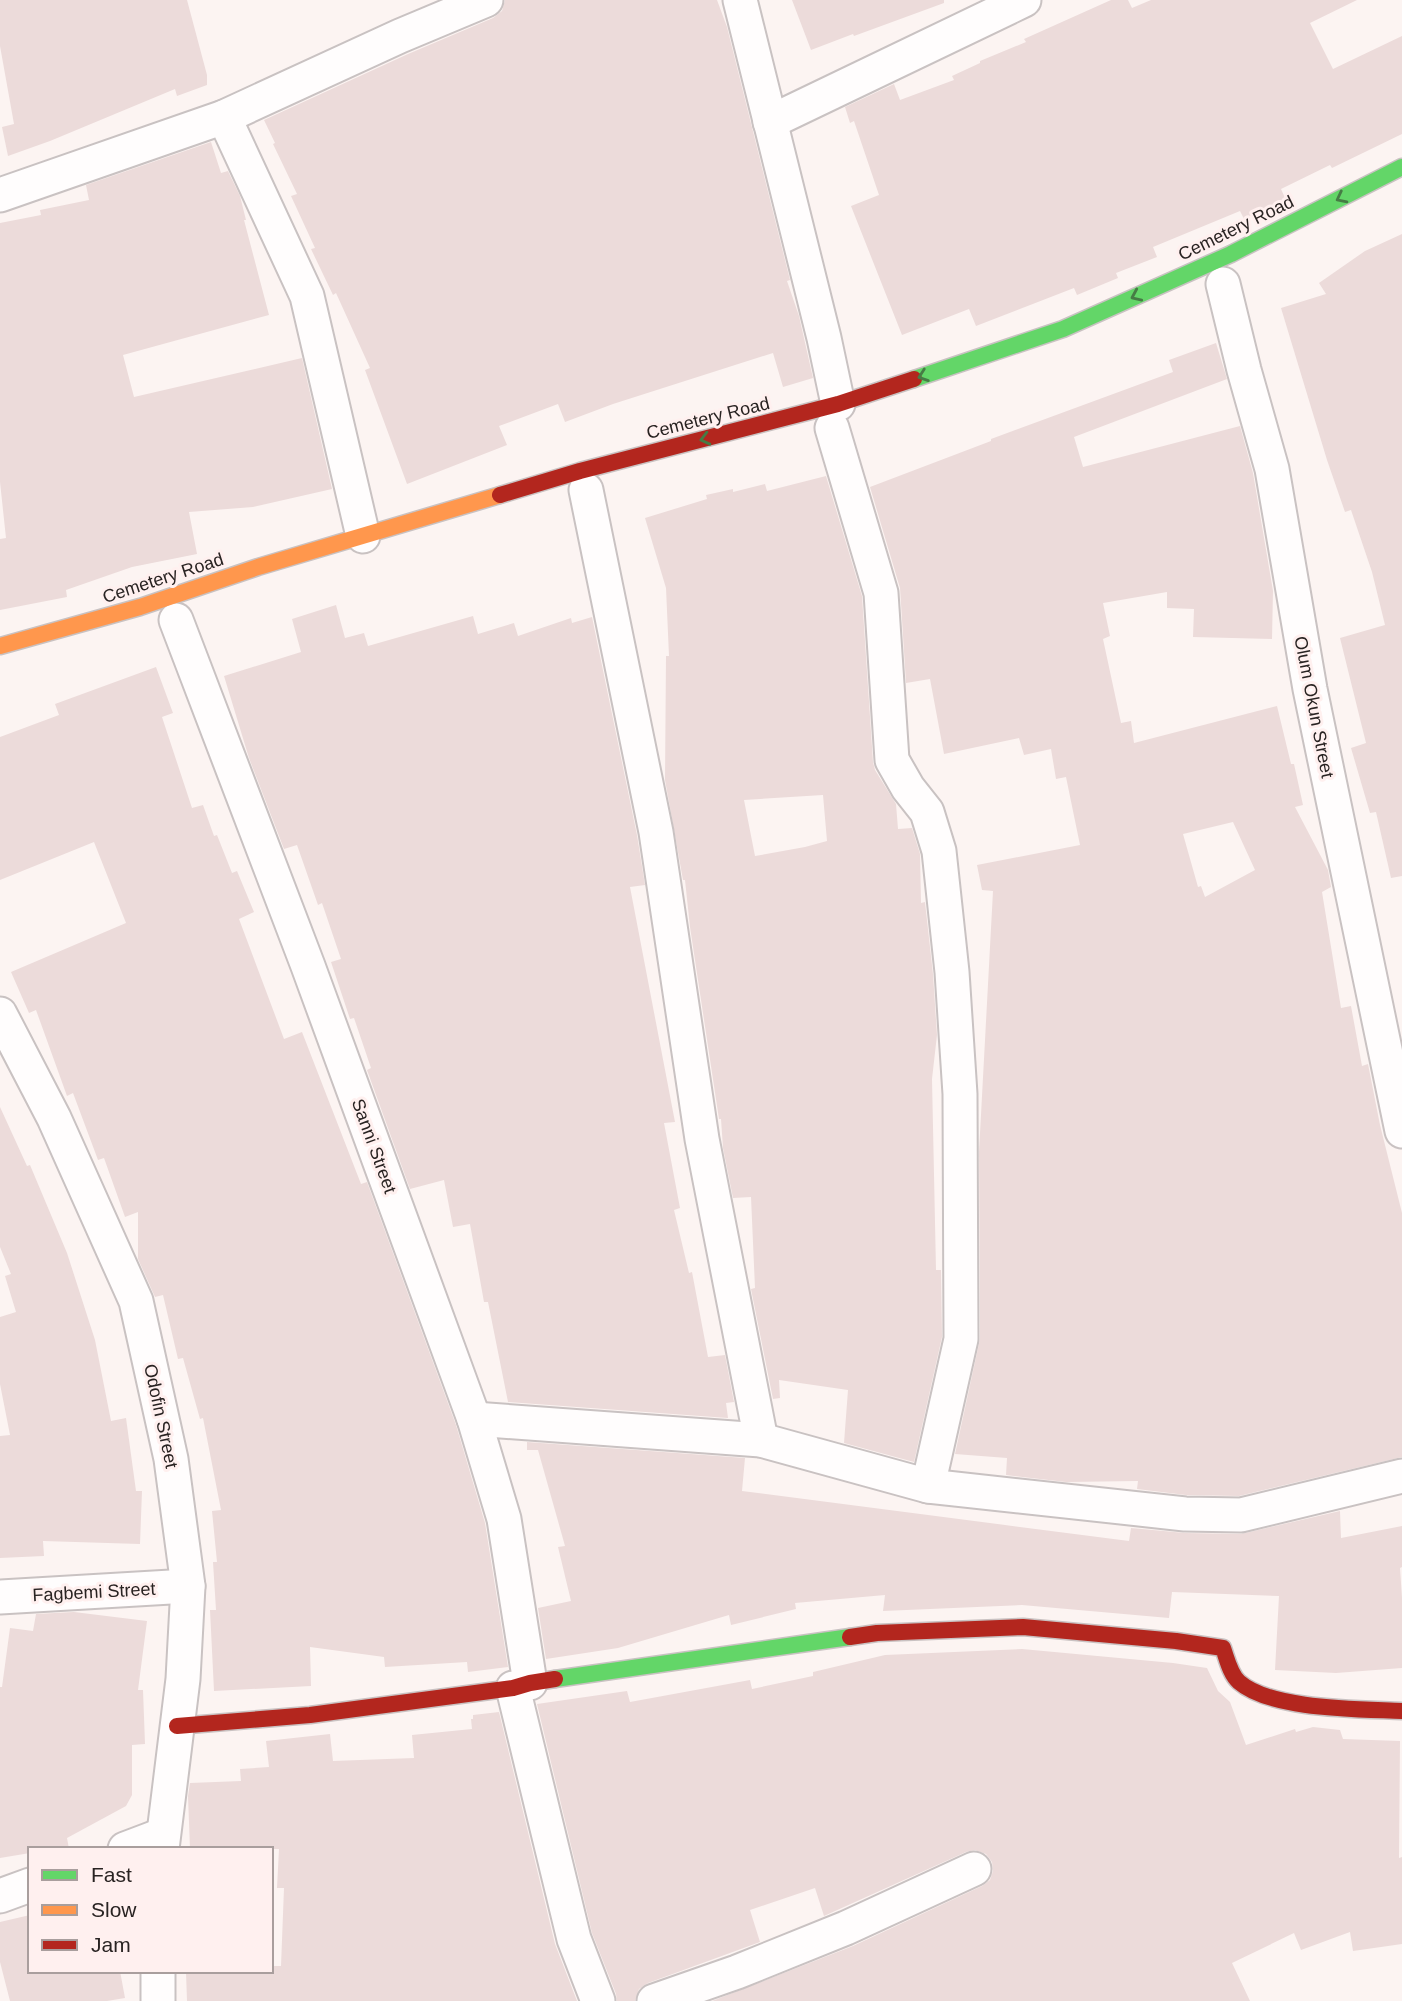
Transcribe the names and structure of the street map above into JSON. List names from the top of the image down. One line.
{"streets":{"main road":["Cemetery Road"],"street":["Olum Okun Street","Sanni Street","Odofin Street","Fagbemi Street"]},"crossings":[["Odofin Street","Fagbemi Street"]],"one_way":["Cemetery Road"],"legend":["Fast","Slow","Jam"]}
